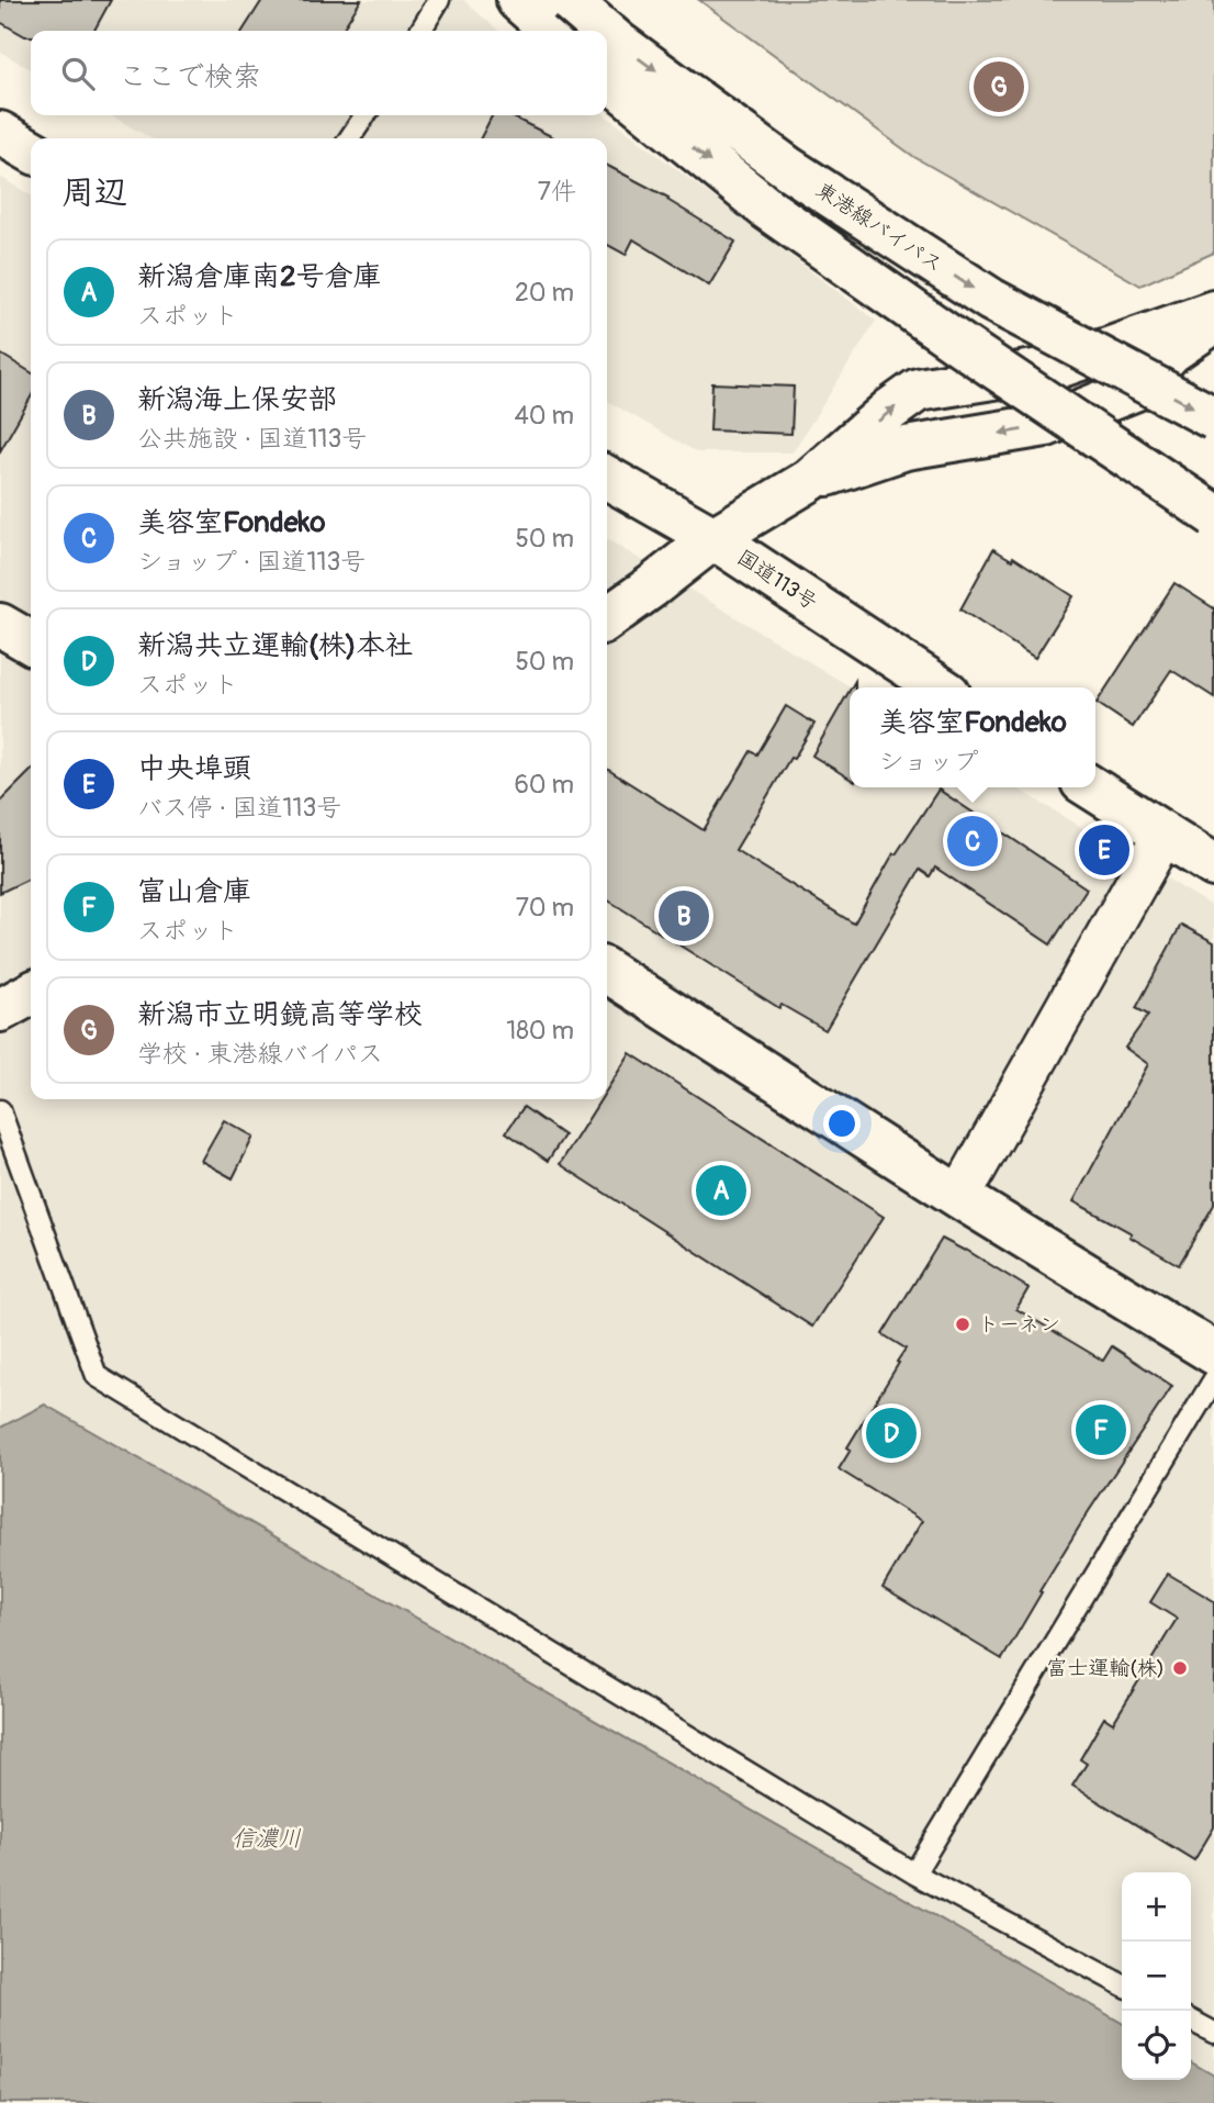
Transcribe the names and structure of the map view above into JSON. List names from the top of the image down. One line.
{"streets":{"main road":["東港線バイパス","国道113号"]},"water":["信濃川"],"places":["トーネン","富士運輸(株)"],"page":{"search":"ここで検索","pins":["G","C","E","B","A","F","D"],"heading":["周辺","7件"],"list":[{"mark":"A","name":"新潟倉庫南2号倉庫","note":"スポット","value":"20 m"},{"mark":"B","name":"新潟海上保安部","note":"公共施設 · 国道113号","value":"40 m"},{"mark":"C","name":"美容室Fondeko","note":"ショップ · 国道113号","value":"50 m"},{"mark":"D","name":"新潟共立運輸(株)本社","note":"スポット","value":"50 m"},{"mark":"E","name":"中央埠頭","note":"バス停 · 国道113号","value":"60 m"},{"mark":"F","name":"富山倉庫","note":"スポット","value":"70 m"},{"mark":"G","name":"新潟市立明鏡高等学校","note":"学校 · 東港線バイパス","value":"180 m"}],"popup":["美容室Fondeko","ショップ"],"map_buttons":["+","−"]}}
